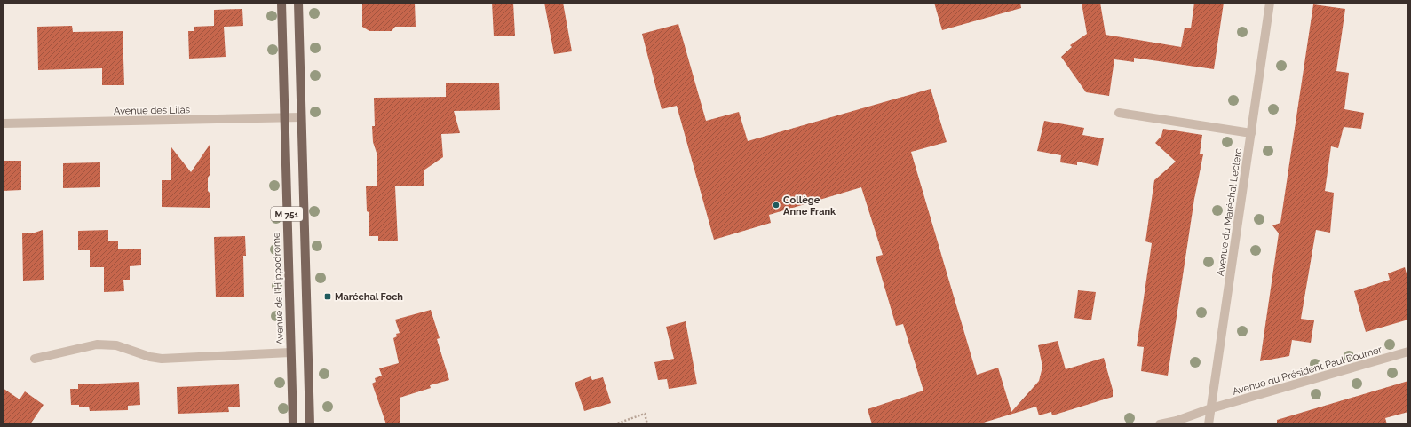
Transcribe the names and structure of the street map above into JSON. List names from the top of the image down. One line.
{"streets":{"main road":["M 751","Avenue de l'Hippodrome"],"street":["Avenue des Lilas","Avenue du Maréchal Leclerc","Avenue du Président Paul Doumer"]},"crossings":[["Avenue des Lilas","M 751"],["Avenue des Lilas","Avenue de l'Hippodrome"],["Avenue du Maréchal Leclerc","Avenue du Président Paul Doumer"]],"places":{"other":["Collège Anne Frank"],"transit":["Maréchal Foch"]}}
